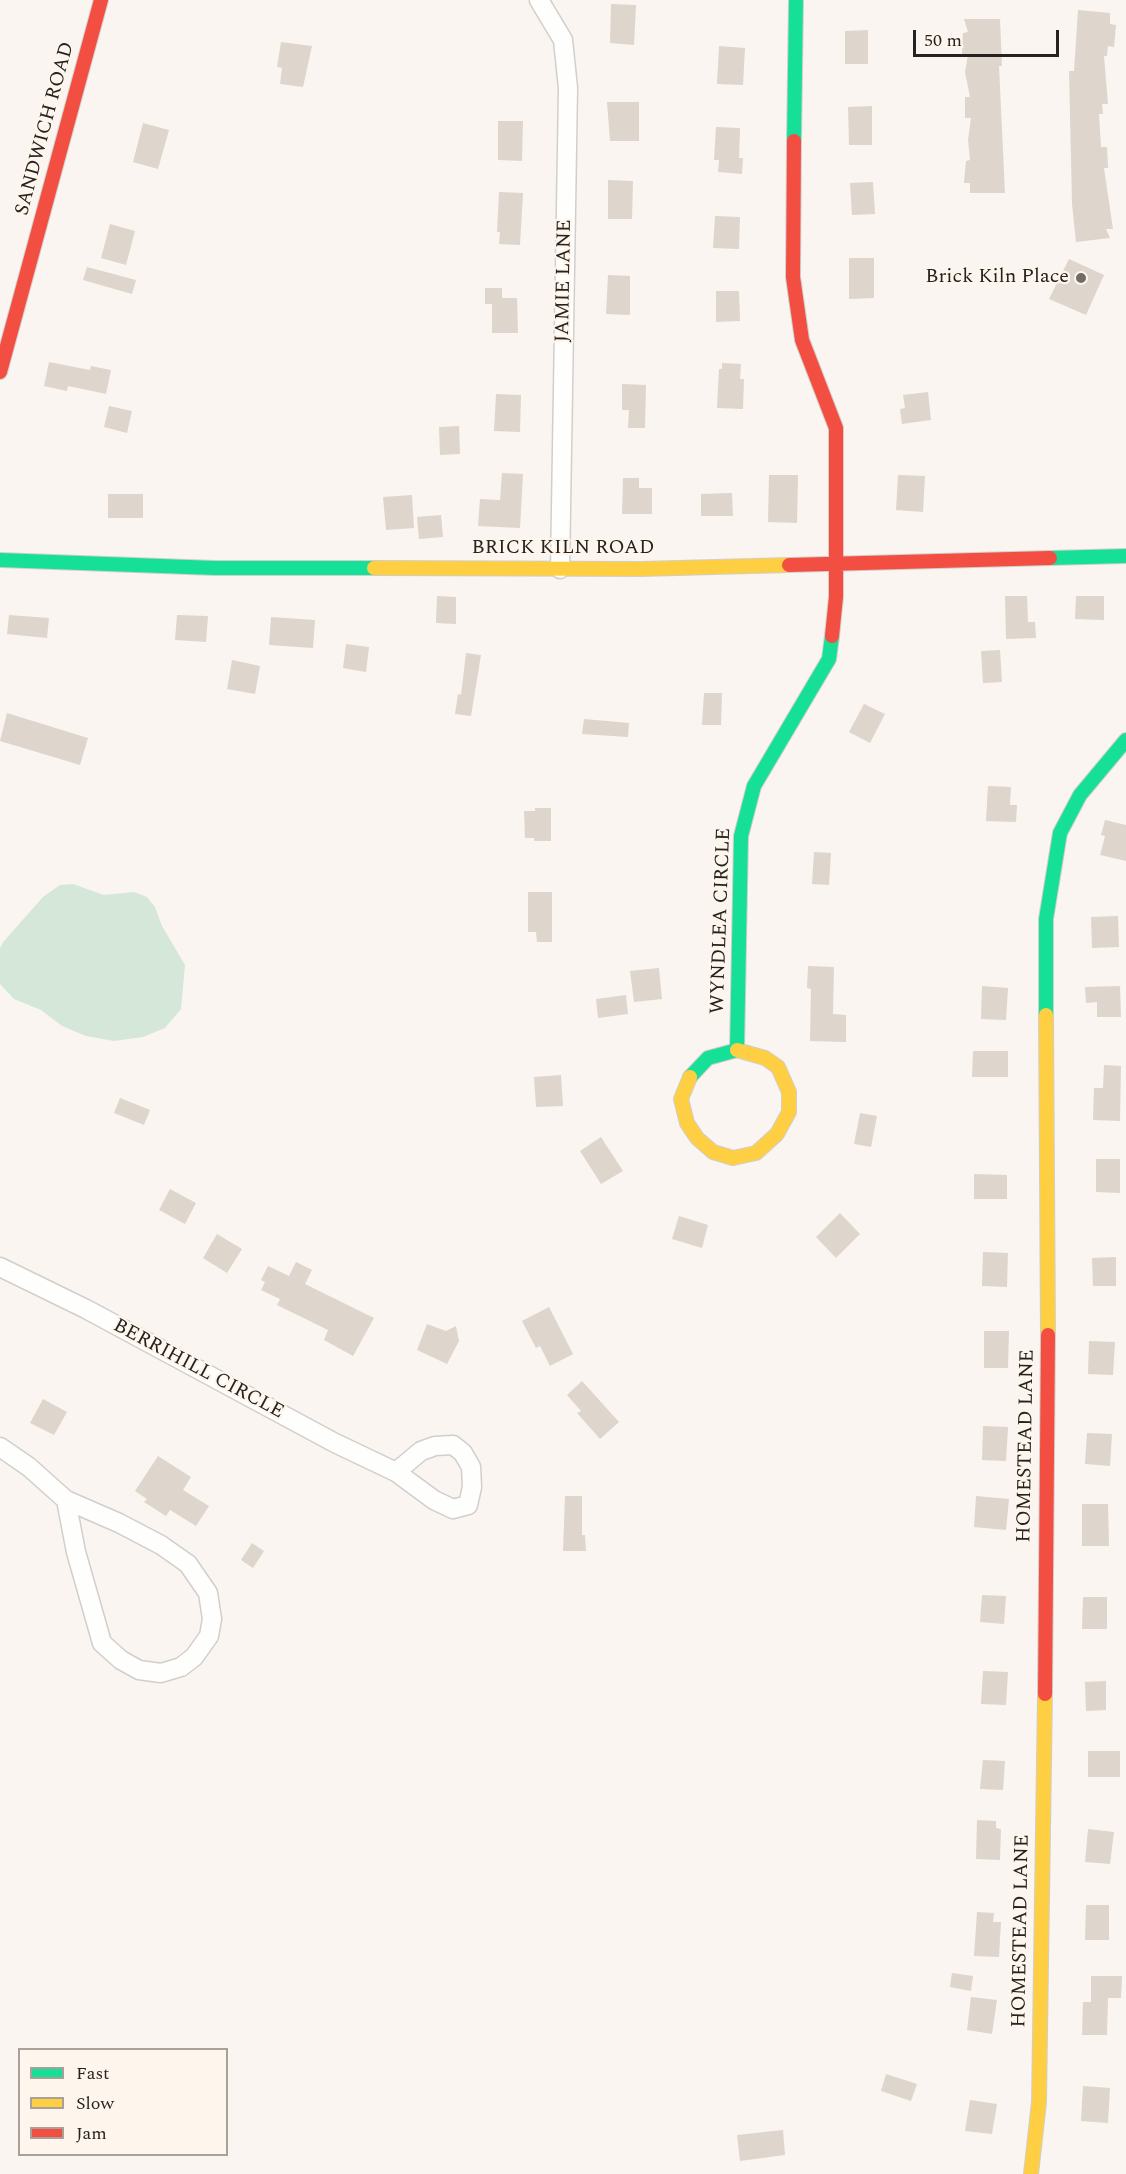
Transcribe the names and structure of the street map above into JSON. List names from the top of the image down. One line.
{"streets":{"street":["SANDWICH ROAD","JAMIE LANE","BRICK KILN ROAD","WYNDLEA CIRCLE","BERRIHILL CIRCLE","HOMESTEAD LANE"]},"crossings":[["JAMIE LANE","BRICK KILN ROAD"],["BRICK KILN ROAD","WYNDLEA CIRCLE"]],"places":["Brick Kiln Place"],"legend":["Fast","Slow","Jam"],"scale_bar":"50 m"}
